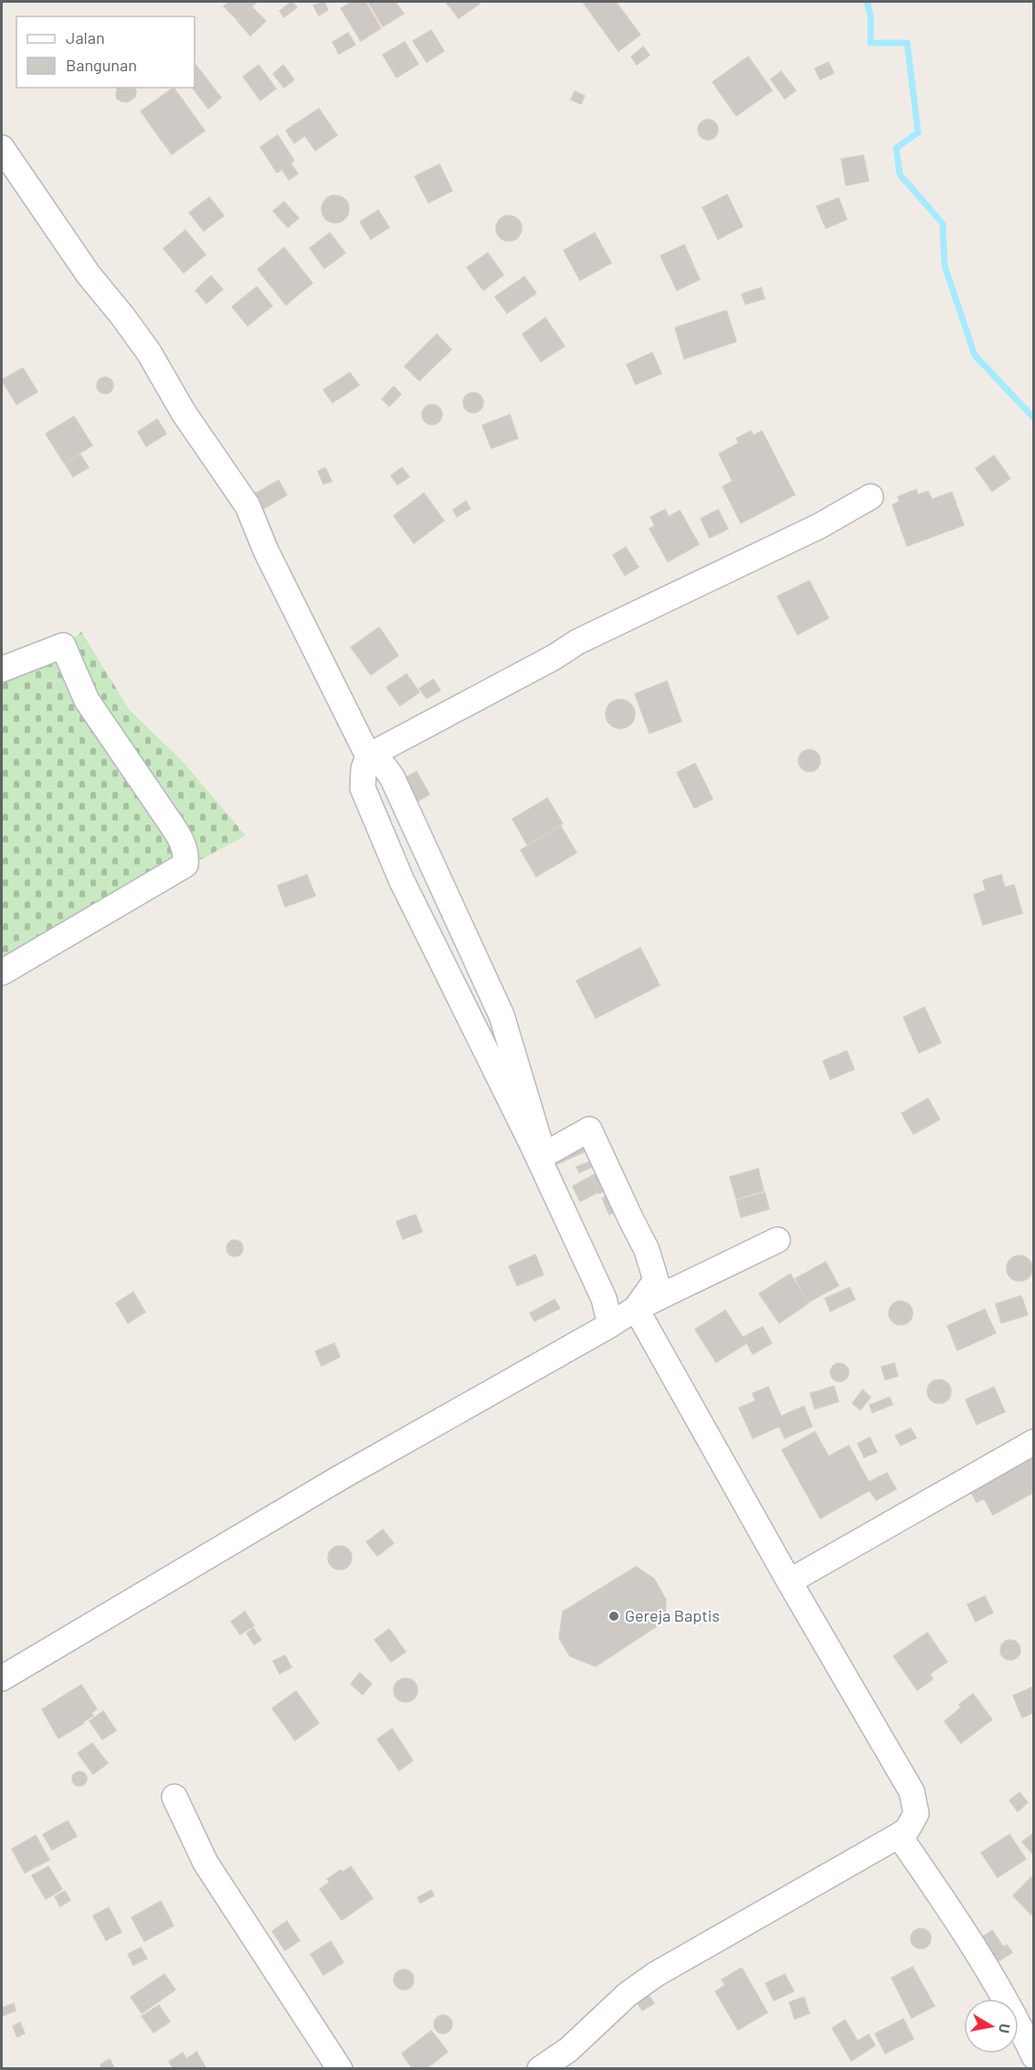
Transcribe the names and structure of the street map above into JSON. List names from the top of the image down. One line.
{"places":["Gereja Baptis"],"legend":["Jalan","Bangunan"],"north":"right"}
